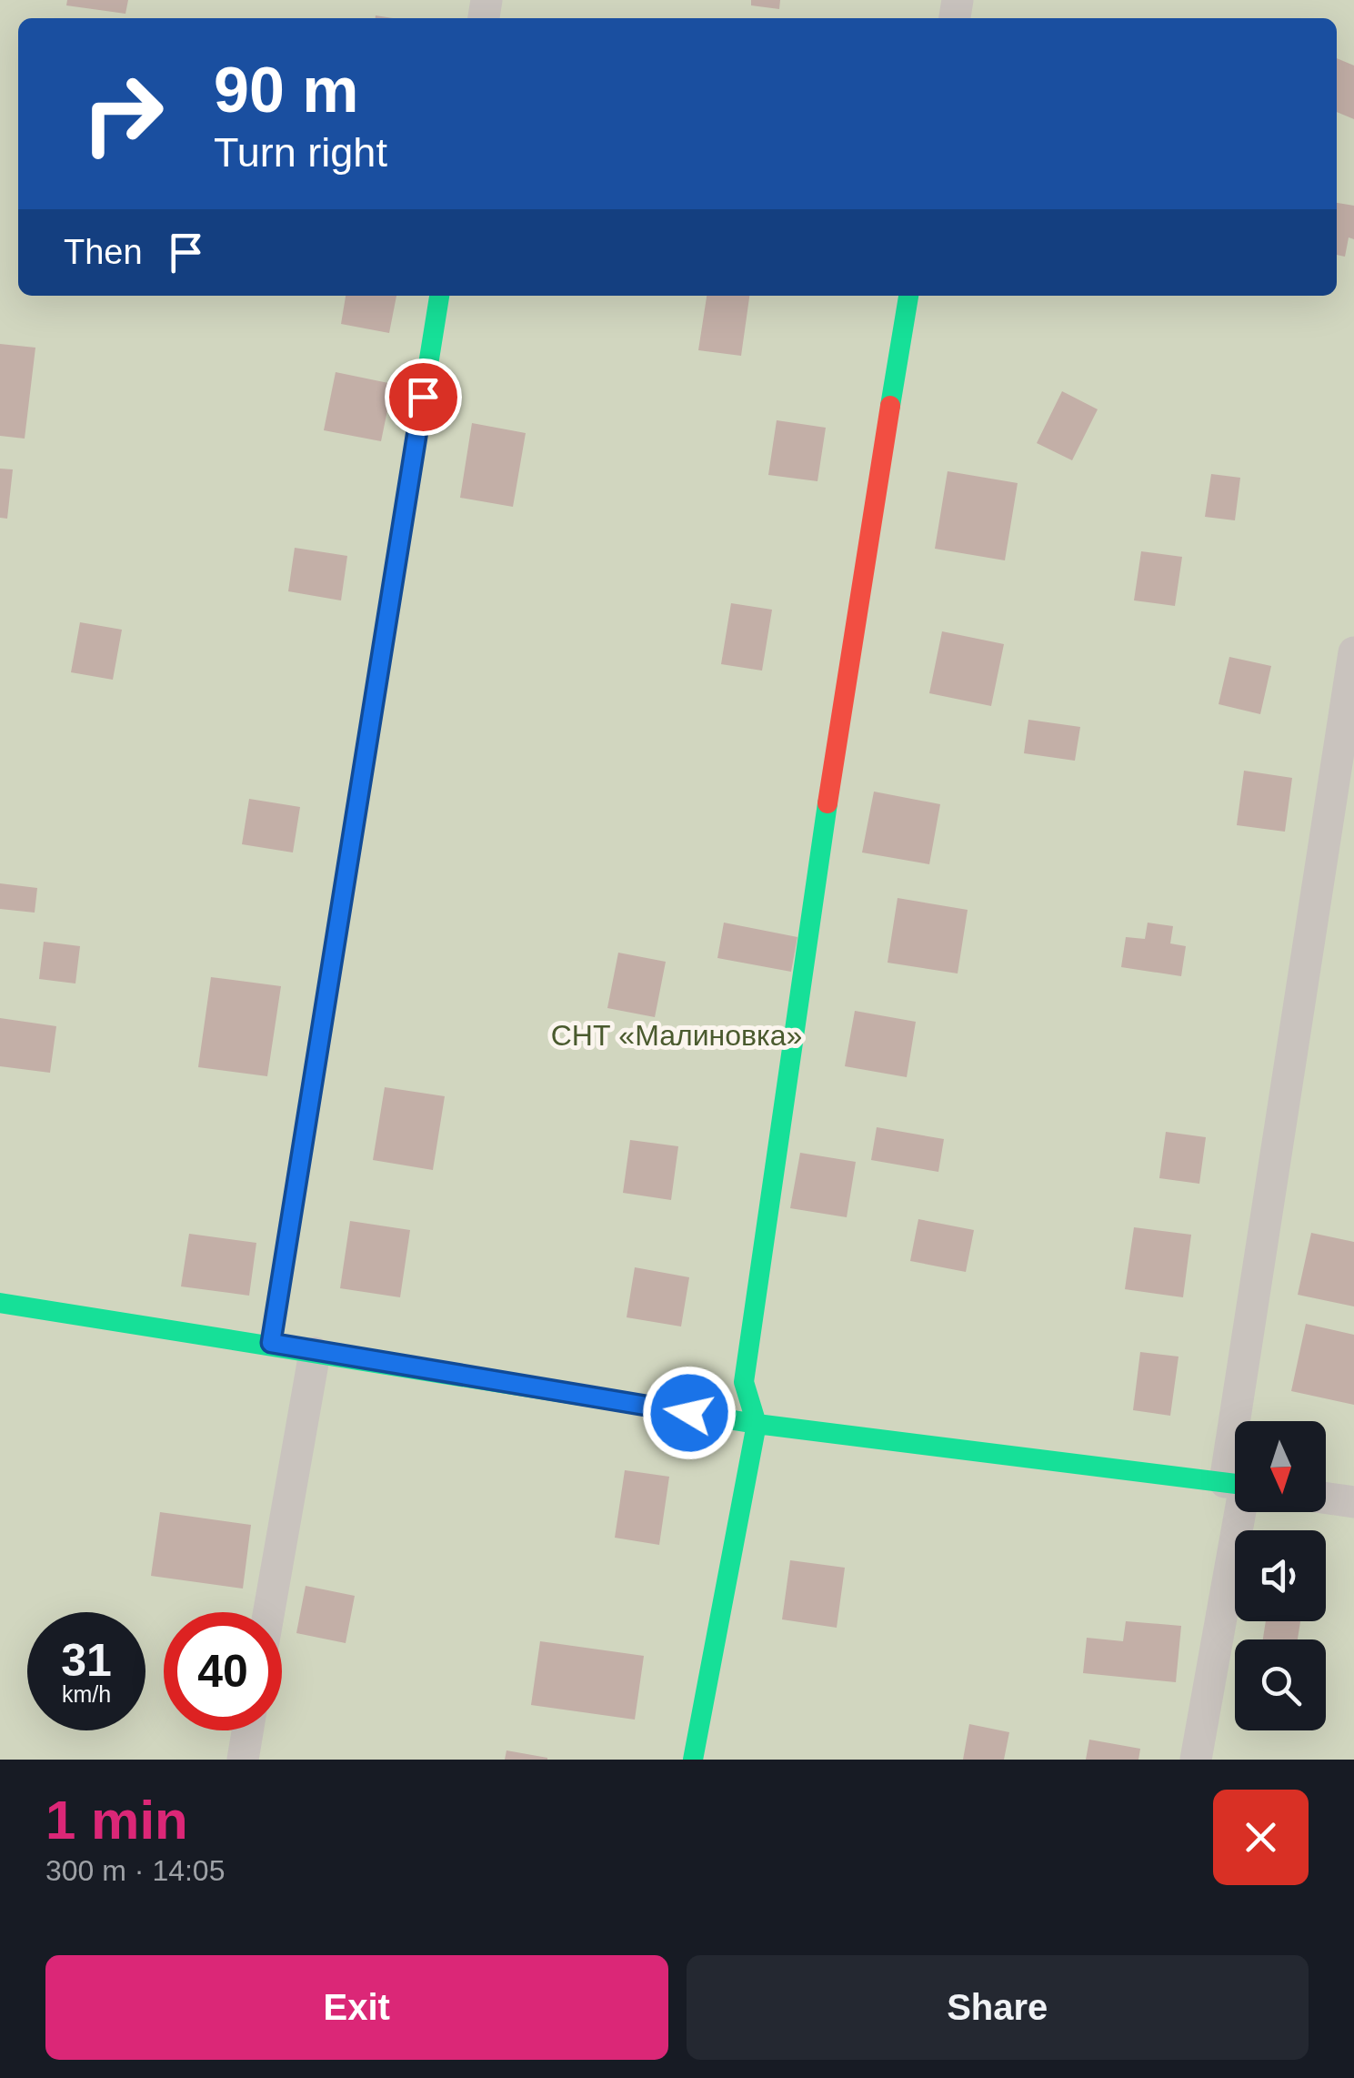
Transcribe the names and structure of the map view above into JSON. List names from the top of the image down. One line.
{"parks":["СНТ «Малиновка»"],"north":"bottom","page":{"turn":["90 m","Turn right"],"then":"Then","speed":"31 km/h","limit":"40","heading":["1 min","300 m · 14:05"],"buttons":["Exit","Share"]}}
